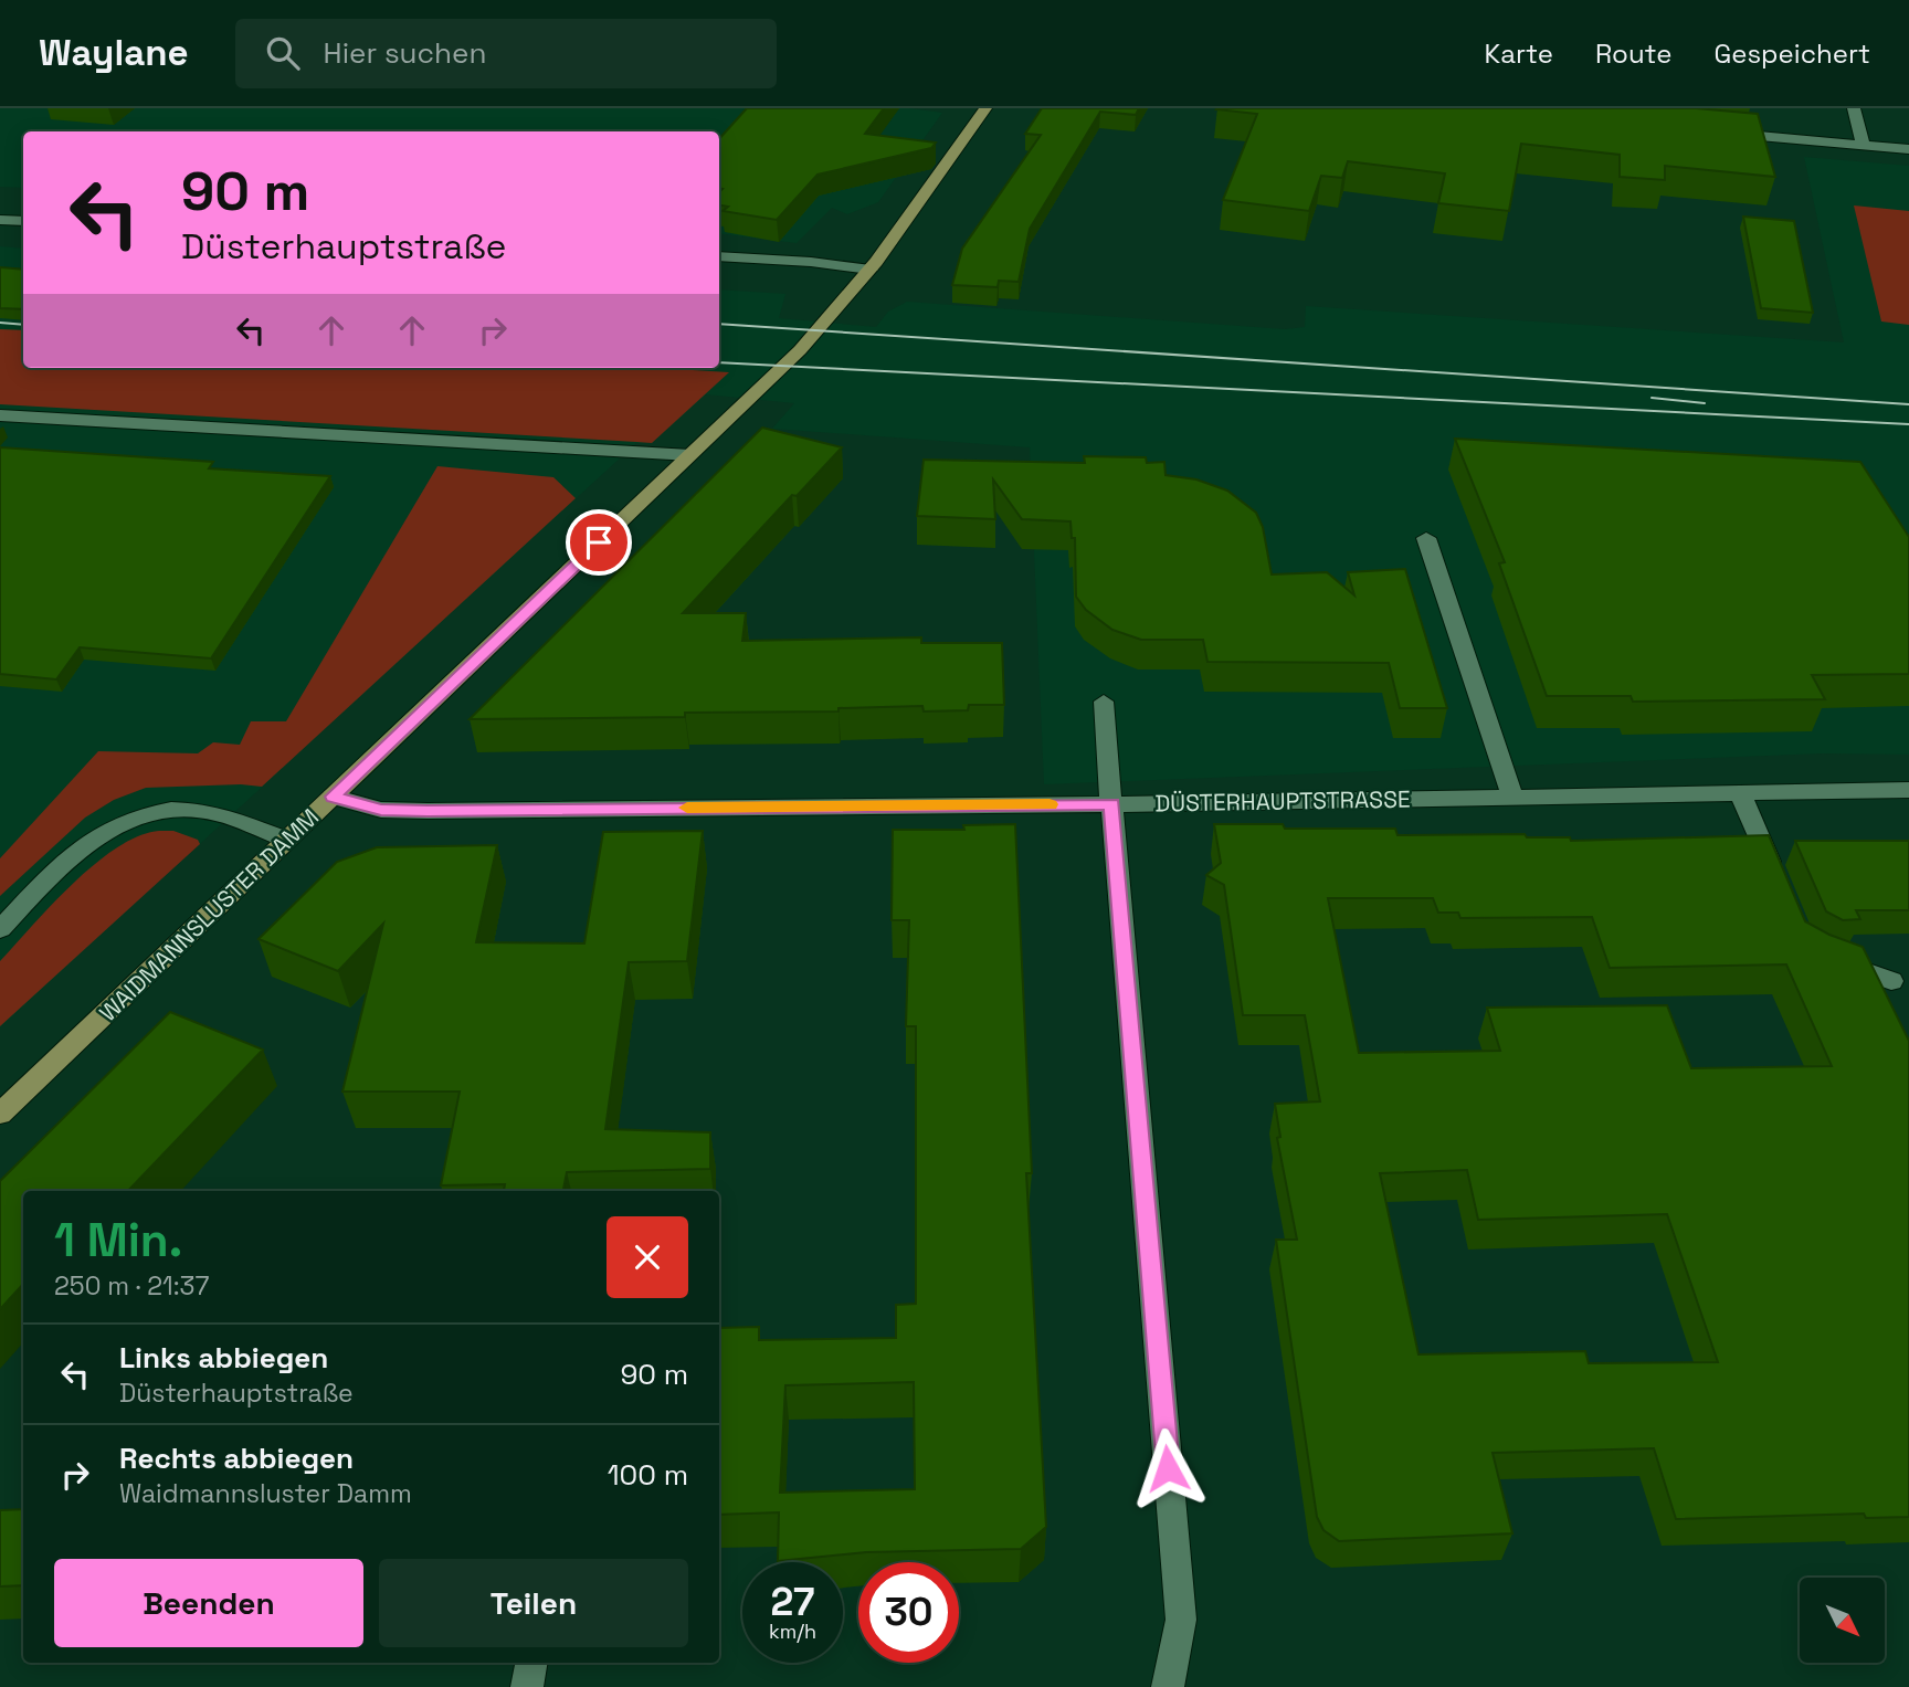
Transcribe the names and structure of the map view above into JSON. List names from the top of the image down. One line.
{"streets":{"main road":["WAIDMANNSLUSTER DAMM"],"street":["DÜSTERHAUPTSTRASSE"]},"crossings":[["DÜSTERHAUPTSTRASSE","WAIDMANNSLUSTER DAMM"]],"north":"bottom right","page":{"header":"Waylane","search":"Hier suchen","nav":["Karte","Route","Gespeichert"],"turn":["90 m","Düsterhauptstraße"],"heading":["1 Min.","250 m · 21:37"],"list":[{"name":"Links abbiegen","note":"Düsterhauptstraße","value":"90 m"},{"name":"Rechts abbiegen","note":"Waidmannsluster Damm","value":"100 m"}],"buttons":["Beenden","Teilen"],"speed":"27 km/h","limit":"30"}}
